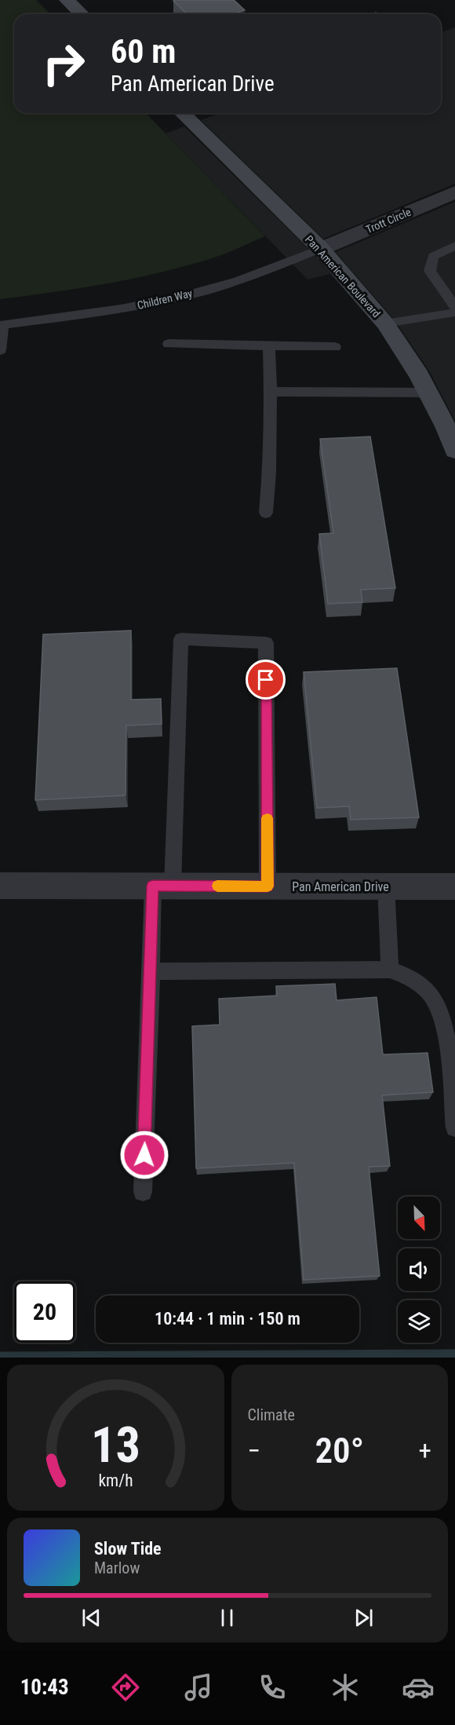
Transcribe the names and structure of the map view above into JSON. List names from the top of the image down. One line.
{"streets":{"street":["Trott Circle","Pan American Boulevard","Pan American Drive"],"lane":["Children Way"]},"crossings":[["Trott Circle","Pan American Boulevard"],["Trott Circle","Children Way"],["Pan American Boulevard","Children Way"]],"north":"bottom right","page":{"turn":["60 m","Pan American Drive"],"limit":"20","trip":"10:44 · 1 min · 150 m","tile":"Climate","heat":["−","20°","+"],"song":["Slow Tide","Marlow"],"tabs":"10:43","gauge":["13","km/h"]}}
